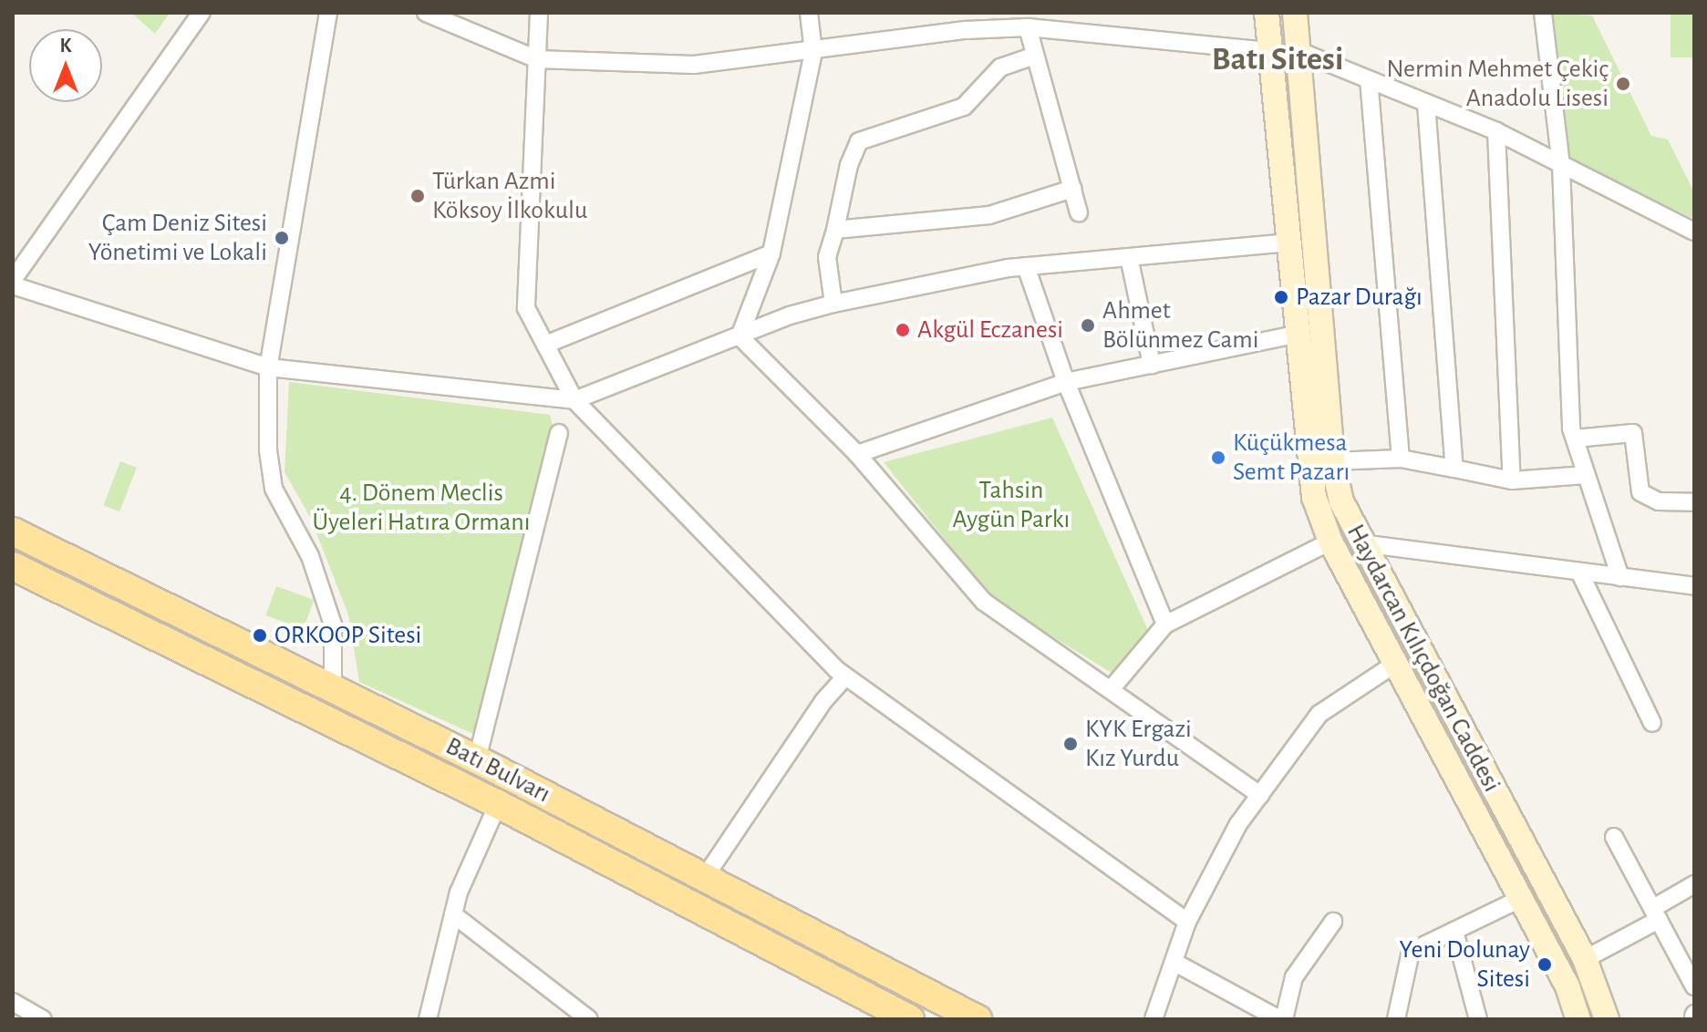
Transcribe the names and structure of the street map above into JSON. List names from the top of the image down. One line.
{"streets":{"main road":["Haydarcan Kılıçdoğan Caddesi","Batı Bulvarı"]},"districts":["Batı Sitesi"],"parks":["Tahsin Aygün Parkı","4. Dönem Meclis Üyeleri Hatıra Ormanı"],"places":["Nermin Mehmet Çekiç Anadolu Lisesi","Türkan Azmi Köksoy İlkokulu","Çam Deniz Sitesi Yönetimi ve Lokali","Pazar Durağı","Ahmet Bölünmez Cami","Akgül Eczanesi","Küçükmesa Semt Pazarı","ORKOOP Sitesi","KYK Ergazi Kız Yurdu","Yeni Dolunay Sitesi"],"north":"top"}
